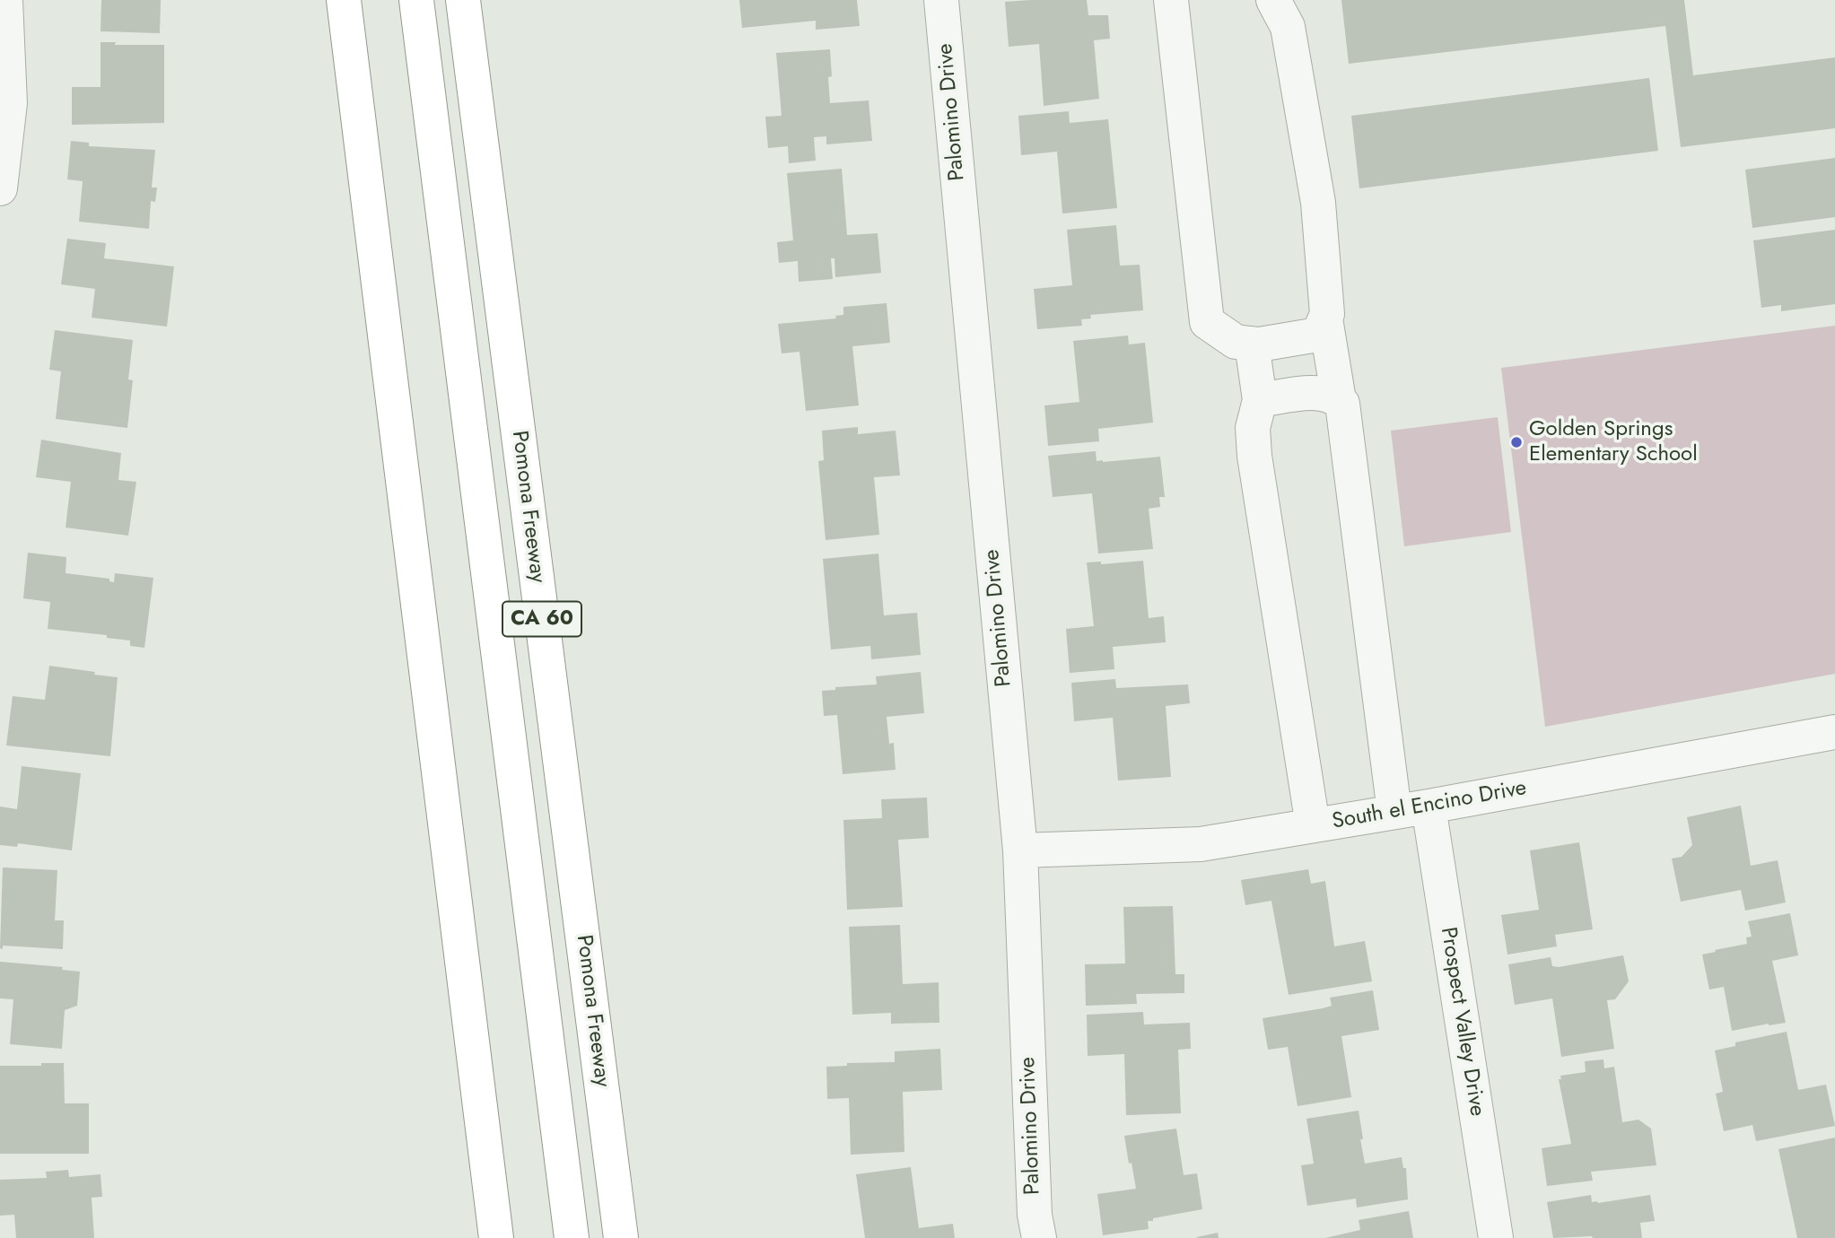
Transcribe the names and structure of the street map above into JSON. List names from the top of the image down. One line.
{"streets":{"highway":["Pomona Freeway","CA 60"],"street":["Palomino Drive","South el Encino Drive","Prospect Valley Drive"]},"crossings":[["Palomino Drive","South el Encino Drive"],["South el Encino Drive","Prospect Valley Drive"]],"places":["Golden Springs Elementary School"]}
